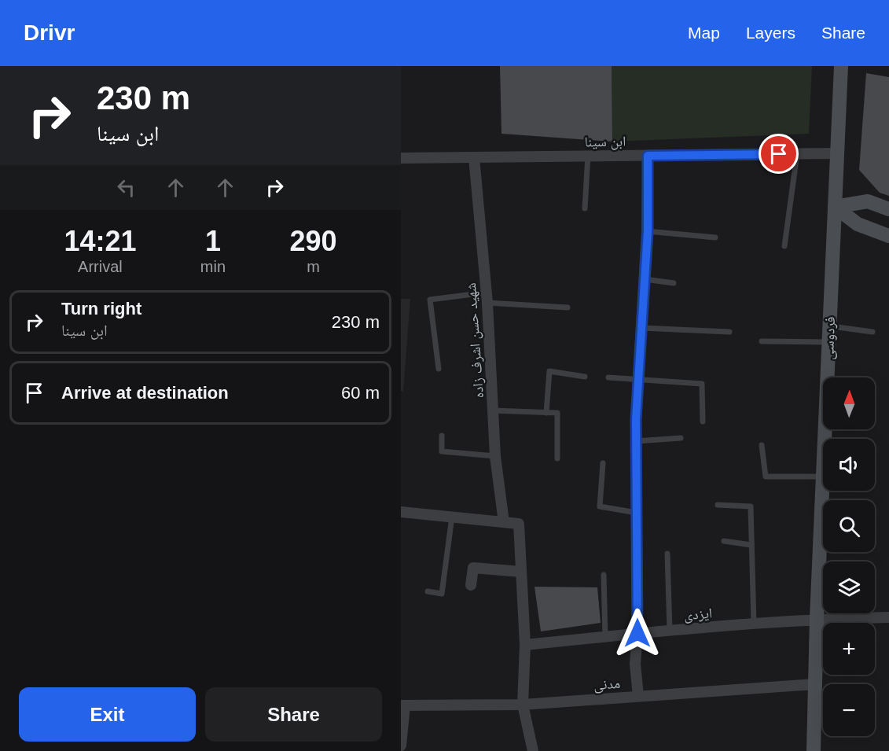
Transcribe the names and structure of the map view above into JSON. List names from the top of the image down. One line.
{"streets":{"street":["ابن سینا","فردوسی","شهید حسن اشرف زاده","ایزدی","مدنی"]},"crossings":[["ابن سینا","فردوسی"],["ابن سینا","شهید حسن اشرف زاده"],["فردوسی","ایزدی"],["فردوسی","مدنی"]],"north":"top","page":{"header":"Drivr","nav":["Map","Layers","Share"],"turn":["230 m","ابن سینا"],"eta":["14:21","Arrival","1","min","290","m"],"list":[{"name":"Turn right","note":"ابن سینا","value":"230 m"},{"name":"Arrive at destination","value":"60 m"}],"map_buttons":["+","−"],"buttons":["Exit","Share"]}}
